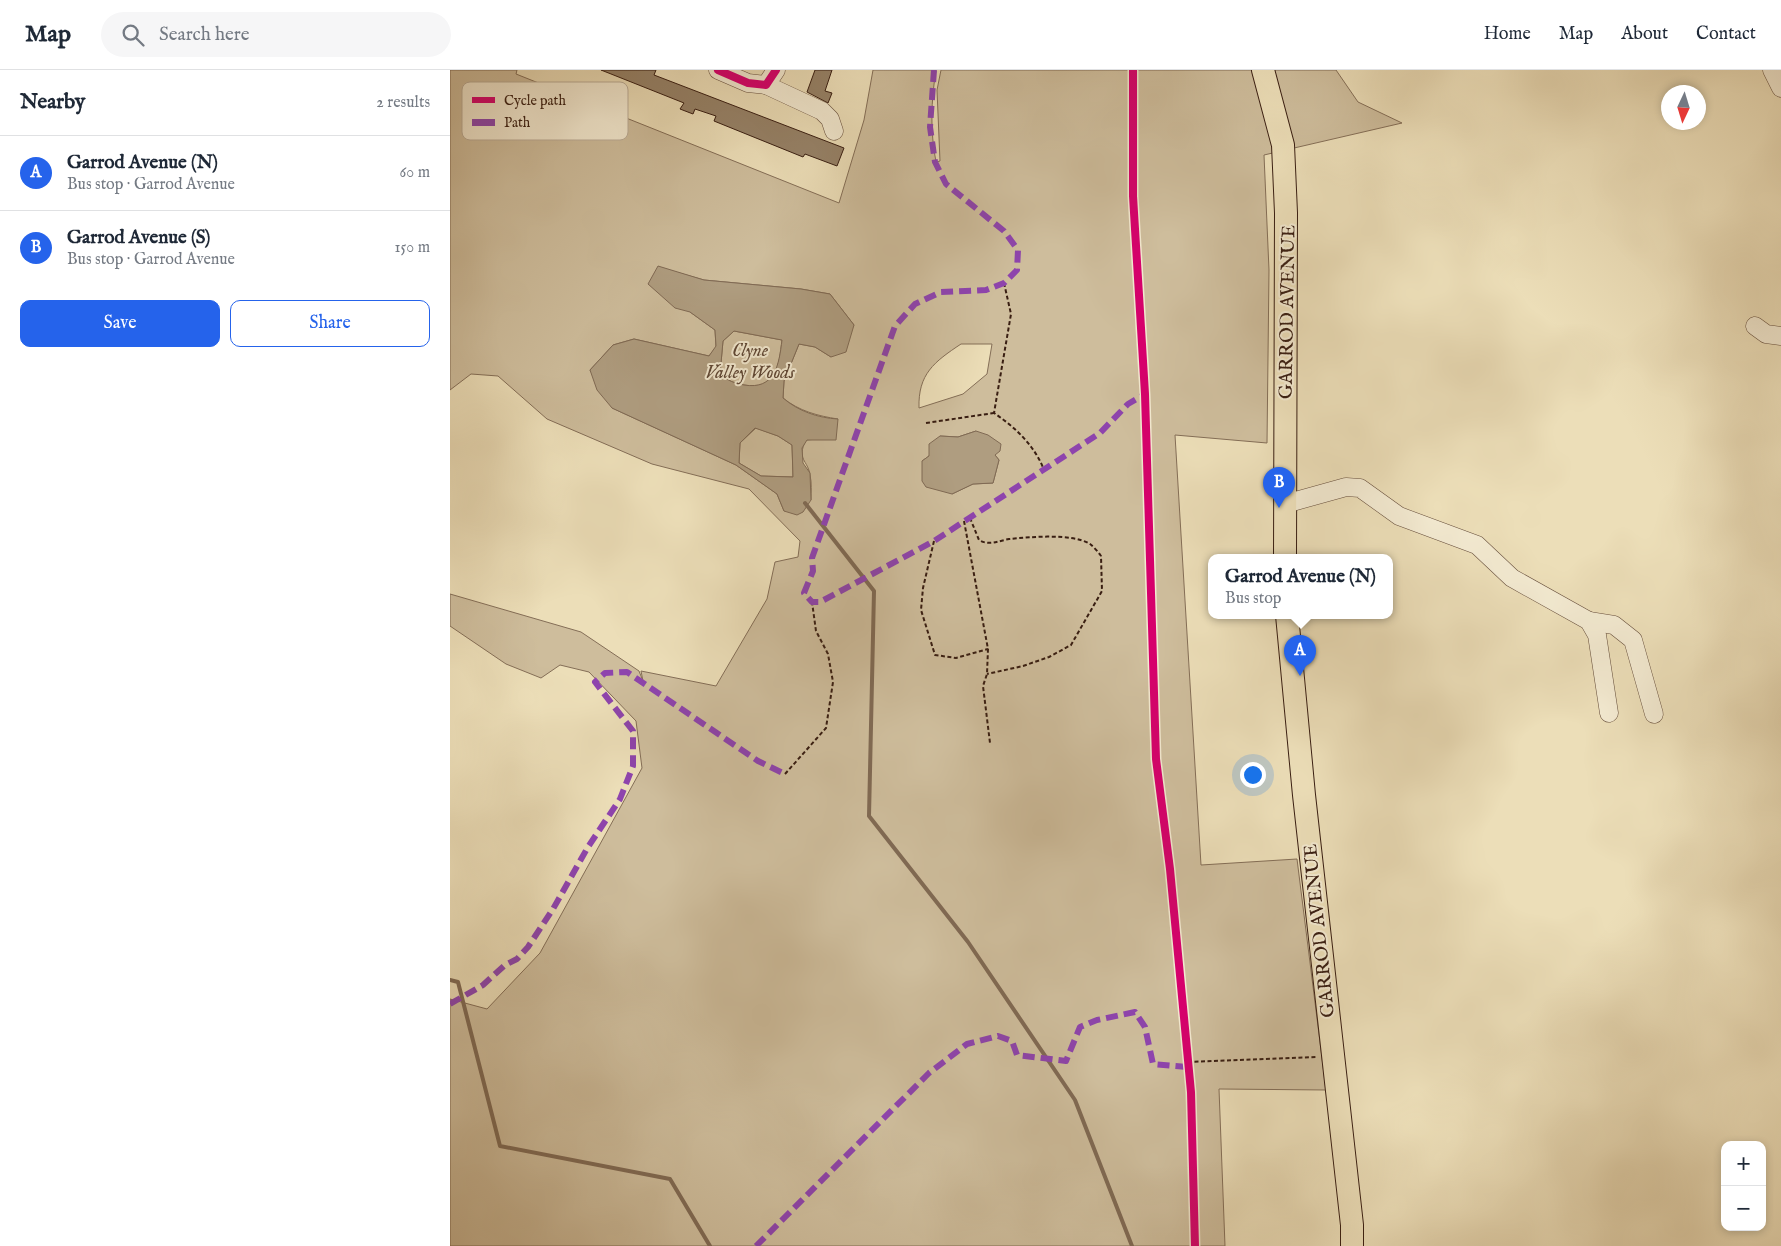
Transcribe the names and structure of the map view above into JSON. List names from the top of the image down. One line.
{"streets":{"main road":["GARROD AVENUE"]},"parks":["Clyne Valley Woods"],"legend":["Cycle path","Path"],"north":"bottom","page":{"header":"Map","search":"Search here","nav":["Home","Map","About","Contact"],"heading":["Nearby","2 results"],"list":[{"mark":"A","name":"Garrod Avenue (N)","note":"Bus stop · Garrod Avenue","value":"60 m"},{"mark":"B","name":"Garrod Avenue (S)","note":"Bus stop · Garrod Avenue","value":"150 m"}],"buttons":["Save","Share"],"pins":["B","A"],"popup":["Garrod Avenue (N)","Bus stop"],"map_buttons":["+","−"]}}
